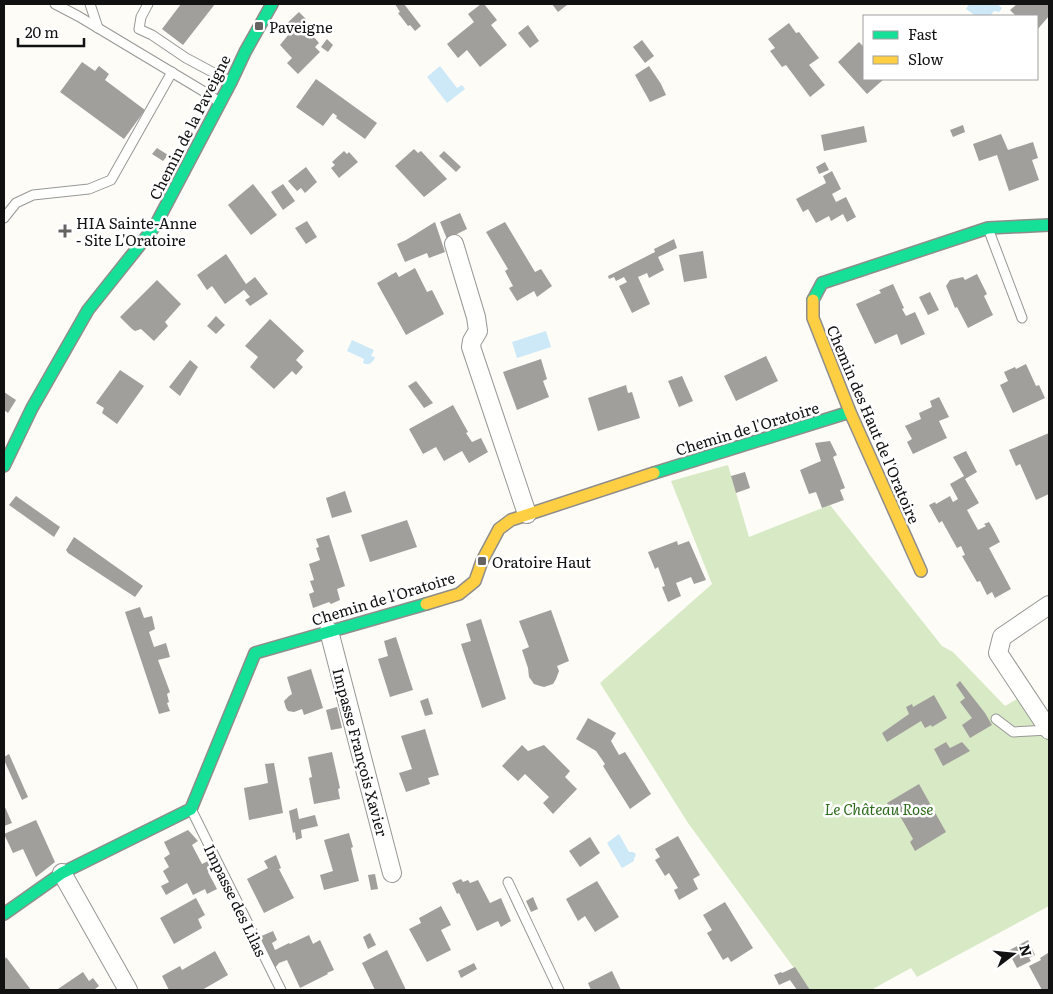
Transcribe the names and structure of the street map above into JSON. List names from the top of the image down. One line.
{"streets":{"street":["Chemin de la Paveigne","Chemin des Haut de l'Oratoire","Chemin de l'Oratoire","Impasse François Xavier"],"lane":["Impasse des Lilas"]},"crossings":[["Chemin des Haut de l'Oratoire","Chemin de l'Oratoire"],["Chemin de l'Oratoire","Impasse François Xavier"],["Chemin de l'Oratoire","Impasse des Lilas"]],"parks":["Le Château Rose"],"places":{"transit":["Paveigne","Oratoire Haut"],"health":["HIA Sainte-Anne - Site L'Oratoire"]},"legend":["Fast","Slow"],"scale_bar":"20 m","north":"right"}
